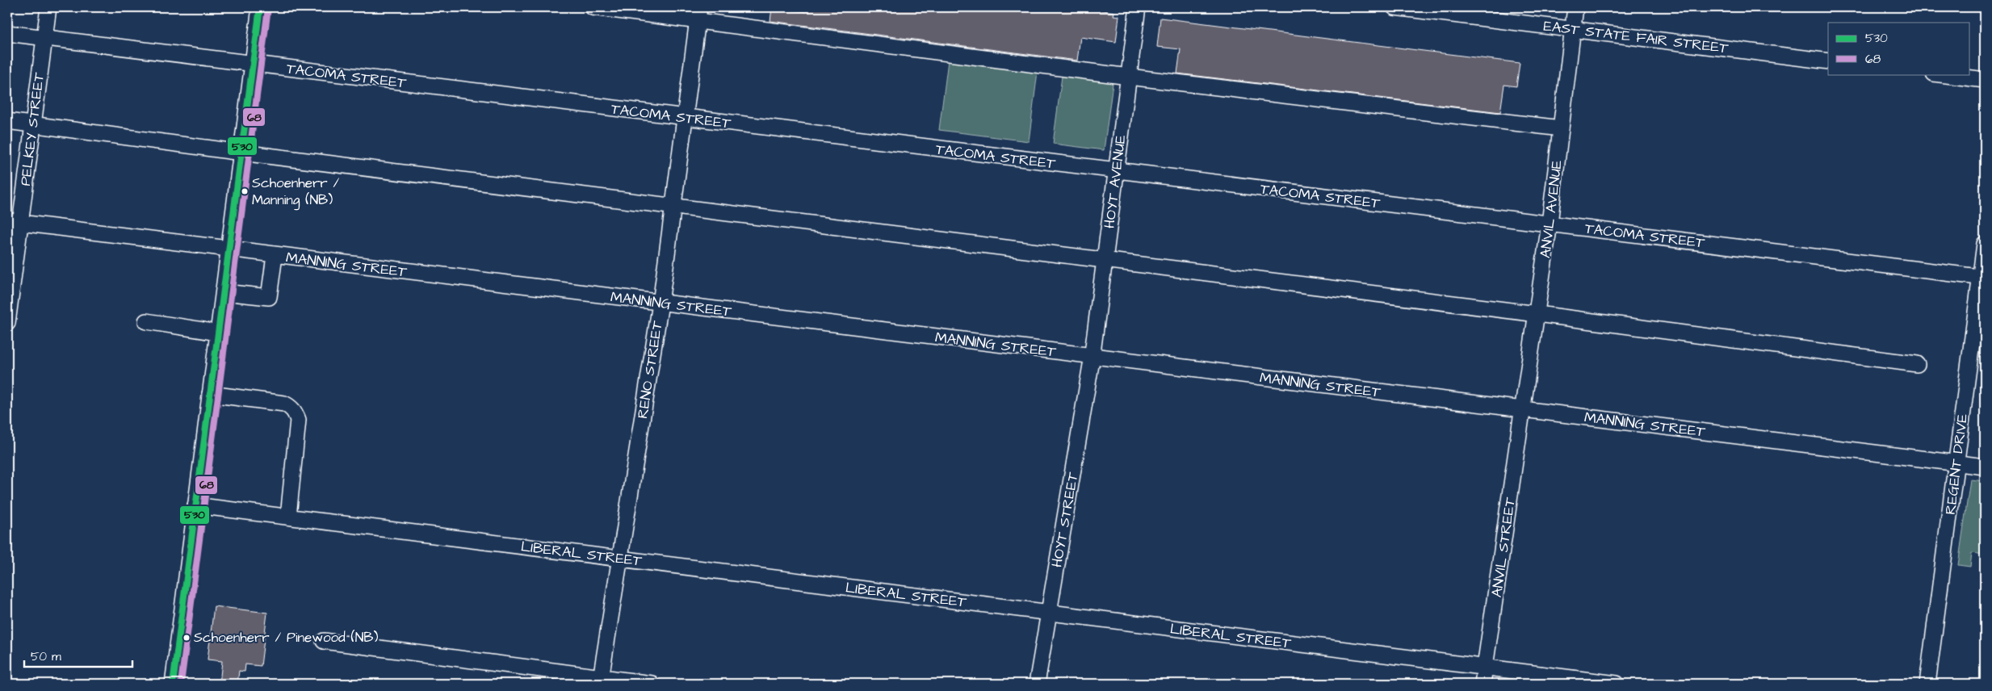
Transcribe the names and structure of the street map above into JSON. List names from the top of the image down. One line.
{"streets":{"street":["EAST STATE FAIR STREET","TACOMA STREET","PELKEY STREET","HOYT AVENUE","ANVIL AVENUE","MANNING STREET","RENO STREET","REGENT DRIVE","HOYT STREET","ANVIL STREET","LIBERAL STREET"]},"crossings":[["EAST STATE FAIR STREET","ANVIL AVENUE"],["TACOMA STREET","PELKEY STREET"],["TACOMA STREET","HOYT AVENUE"],["TACOMA STREET","ANVIL AVENUE"],["TACOMA STREET","RENO STREET"],["TACOMA STREET","REGENT DRIVE"],["PELKEY STREET","MANNING STREET"],["HOYT AVENUE","MANNING STREET"],["HOYT AVENUE","HOYT STREET"],["ANVIL AVENUE","MANNING STREET"],["ANVIL AVENUE","ANVIL STREET"],["MANNING STREET","RENO STREET"],["MANNING STREET","REGENT DRIVE"],["MANNING STREET","HOYT STREET"],["MANNING STREET","ANVIL STREET"],["RENO STREET","LIBERAL STREET"],["HOYT STREET","LIBERAL STREET"],["ANVIL STREET","LIBERAL STREET"]],"places":["Schoenherr / Manning (NB)","Schoenherr / Pinewood (NB)"],"lines":["transit line 530","transit line 68"],"legend":["530","68"],"scale_bar":"50 m"}
